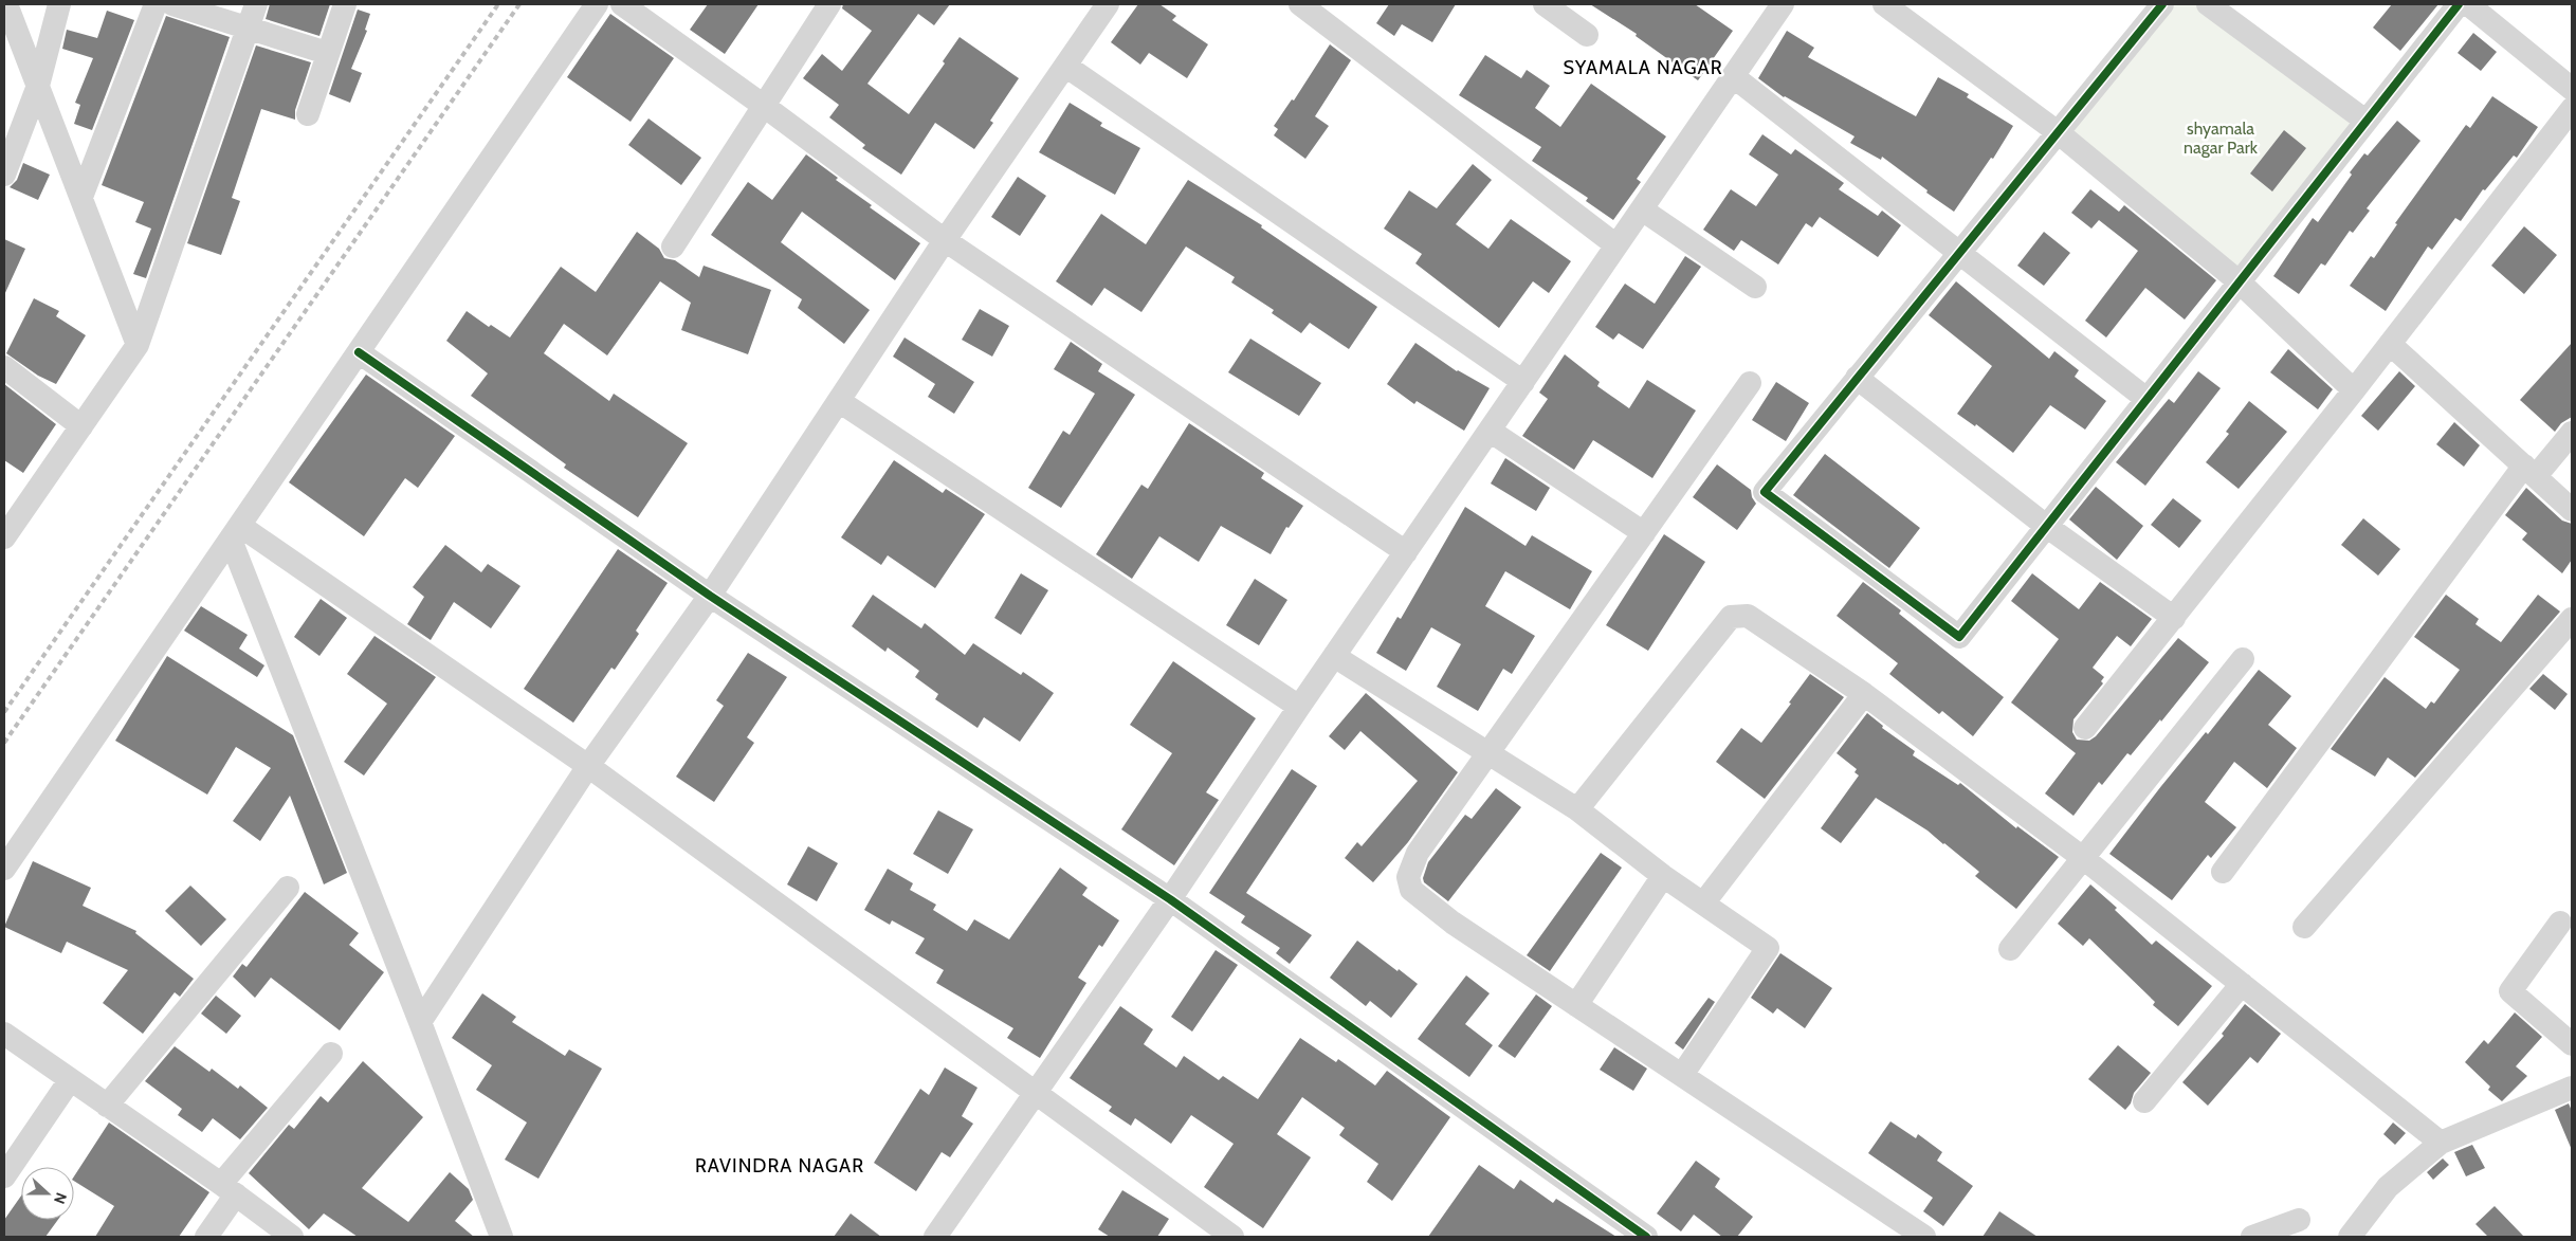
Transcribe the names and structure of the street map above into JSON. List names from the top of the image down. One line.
{"districts":["SYAMALA NAGAR","RAVINDRA NAGAR"],"parks":["shyamala nagar Park"],"north":"right"}
